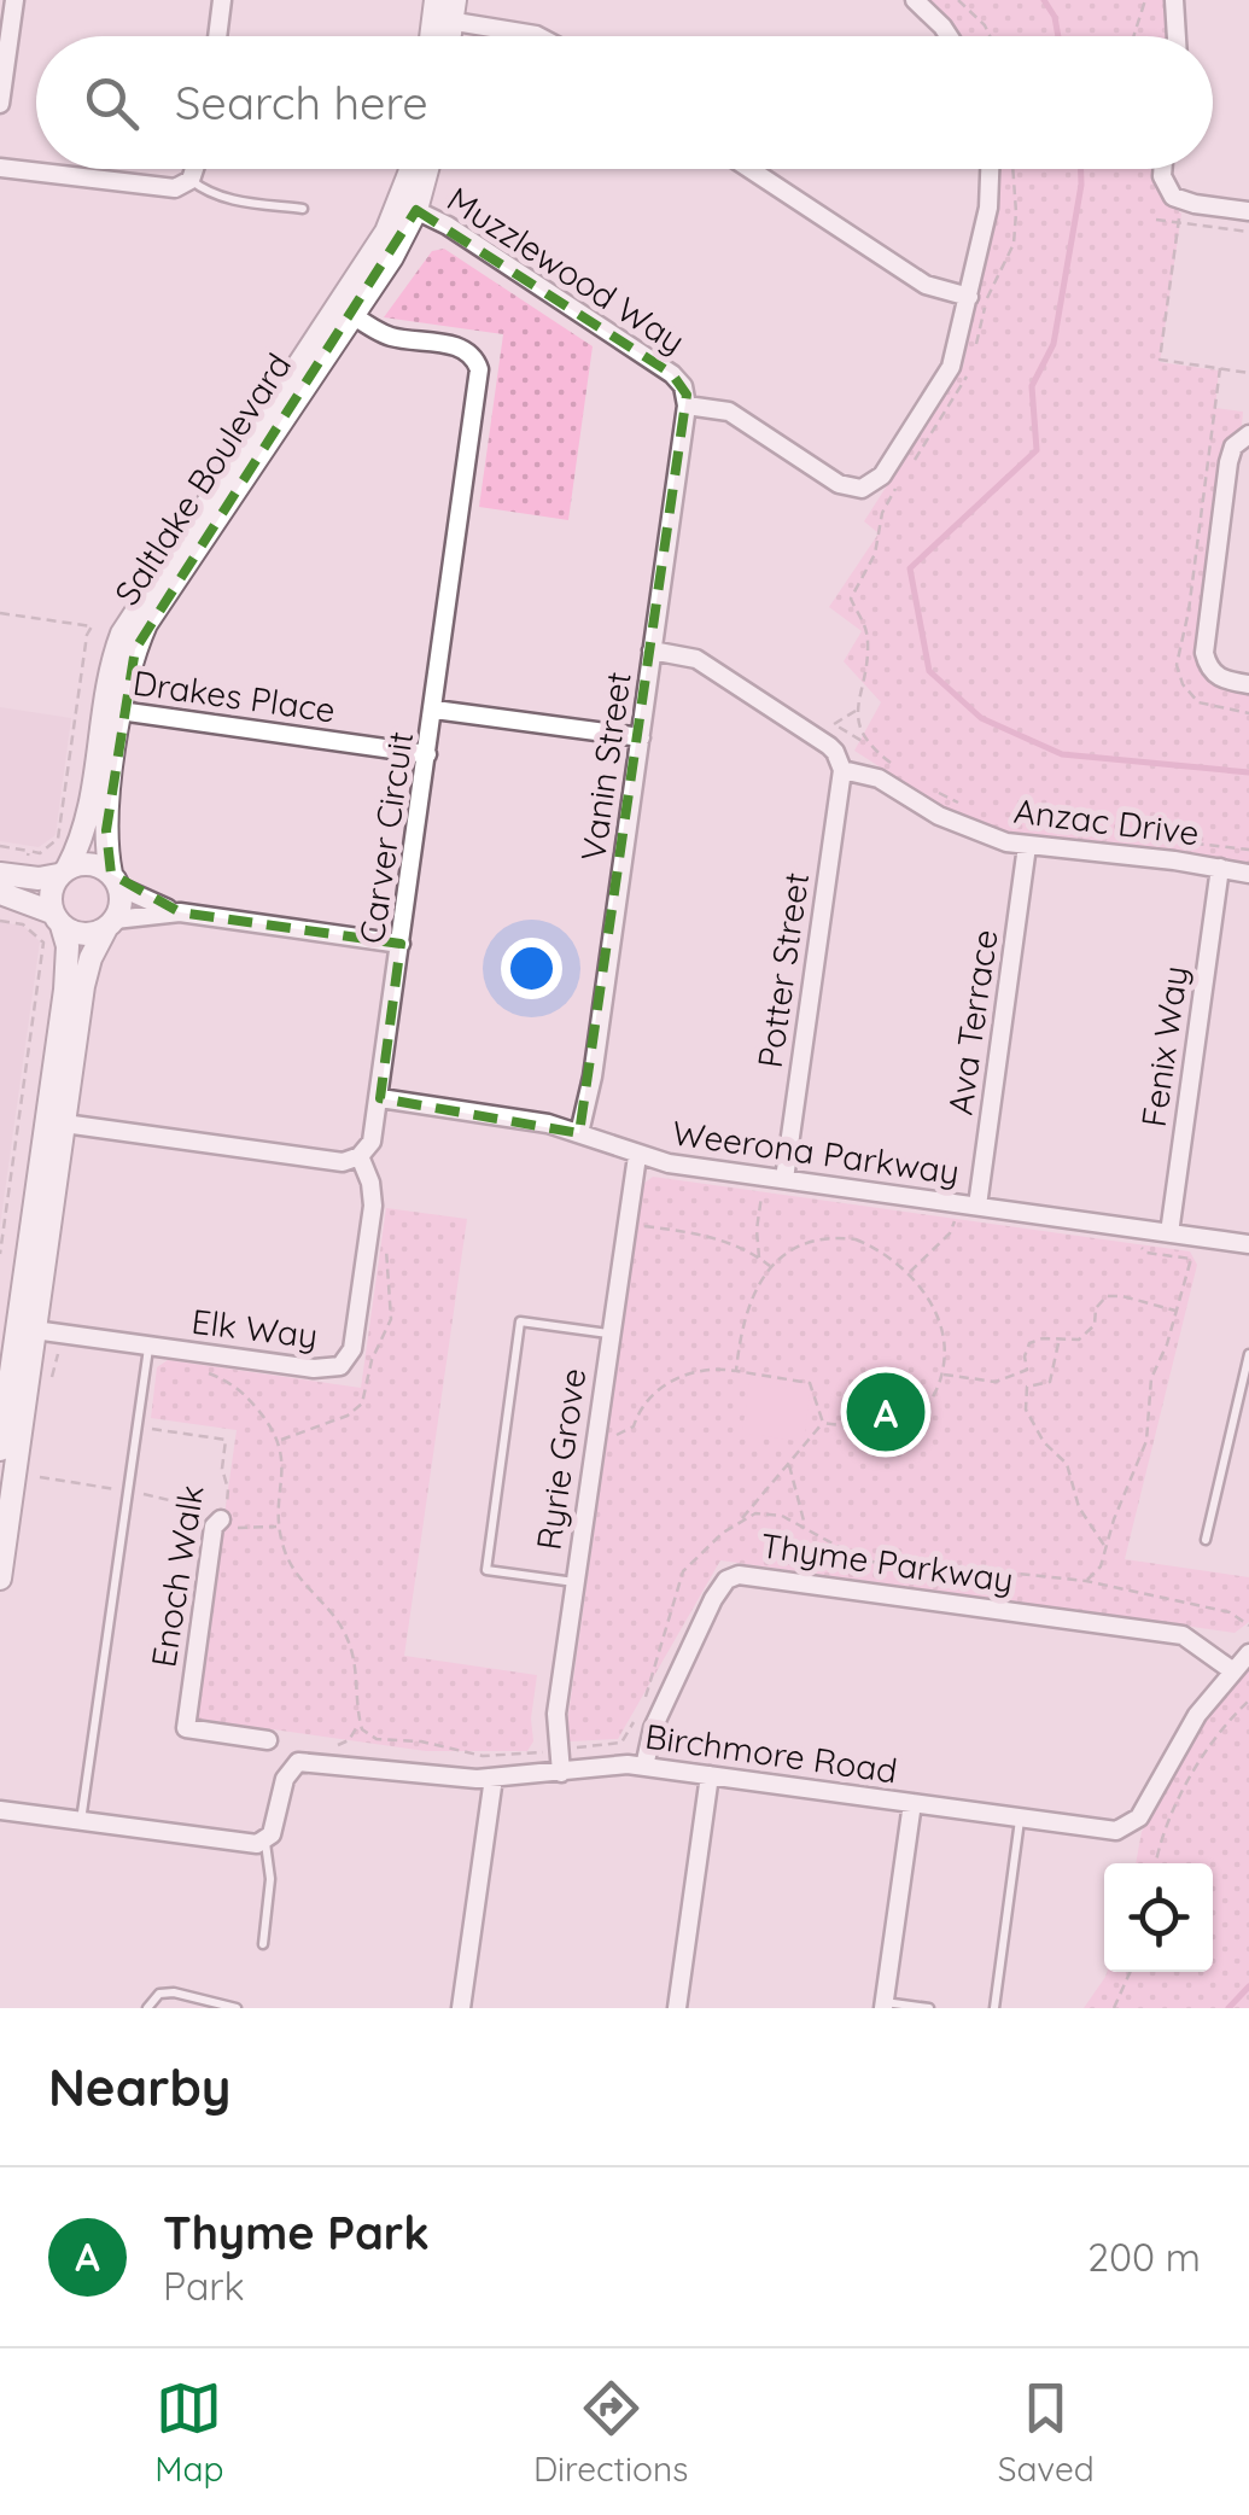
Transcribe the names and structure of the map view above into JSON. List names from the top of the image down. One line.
{"streets":{"street":["Muzzlewood Way","Saltlake Boulevard","Drakes Place","Vanin Street","Anzac Drive","Carver Circuit","Potter Street","Ava Terrace","Fenix Way","Weerona Parkway","Elk Way","Ryrie Grove","Thyme Parkway","Enoch Walk","Birchmore Road"]},"crossings":[["Muzzlewood Way","Saltlake Boulevard"],["Muzzlewood Way","Vanin Street"],["Saltlake Boulevard","Drakes Place"],["Saltlake Boulevard","Carver Circuit"],["Drakes Place","Carver Circuit"],["Vanin Street","Anzac Drive"],["Vanin Street","Weerona Parkway"],["Anzac Drive","Potter Street"],["Anzac Drive","Ava Terrace"],["Anzac Drive","Fenix Way"],["Carver Circuit","Weerona Parkway"],["Carver Circuit","Elk Way"],["Potter Street","Weerona Parkway"],["Ava Terrace","Weerona Parkway"],["Fenix Way","Weerona Parkway"],["Weerona Parkway","Ryrie Grove"],["Ryrie Grove","Birchmore Road"],["Thyme Parkway","Birchmore Road"]],"page":{"search":"Search here","pins":"A","heading":"Nearby","list":[{"mark":"A","name":"Thyme Park","note":"Park","value":"200 m"}],"nav":["Map","Directions","Saved"]}}
